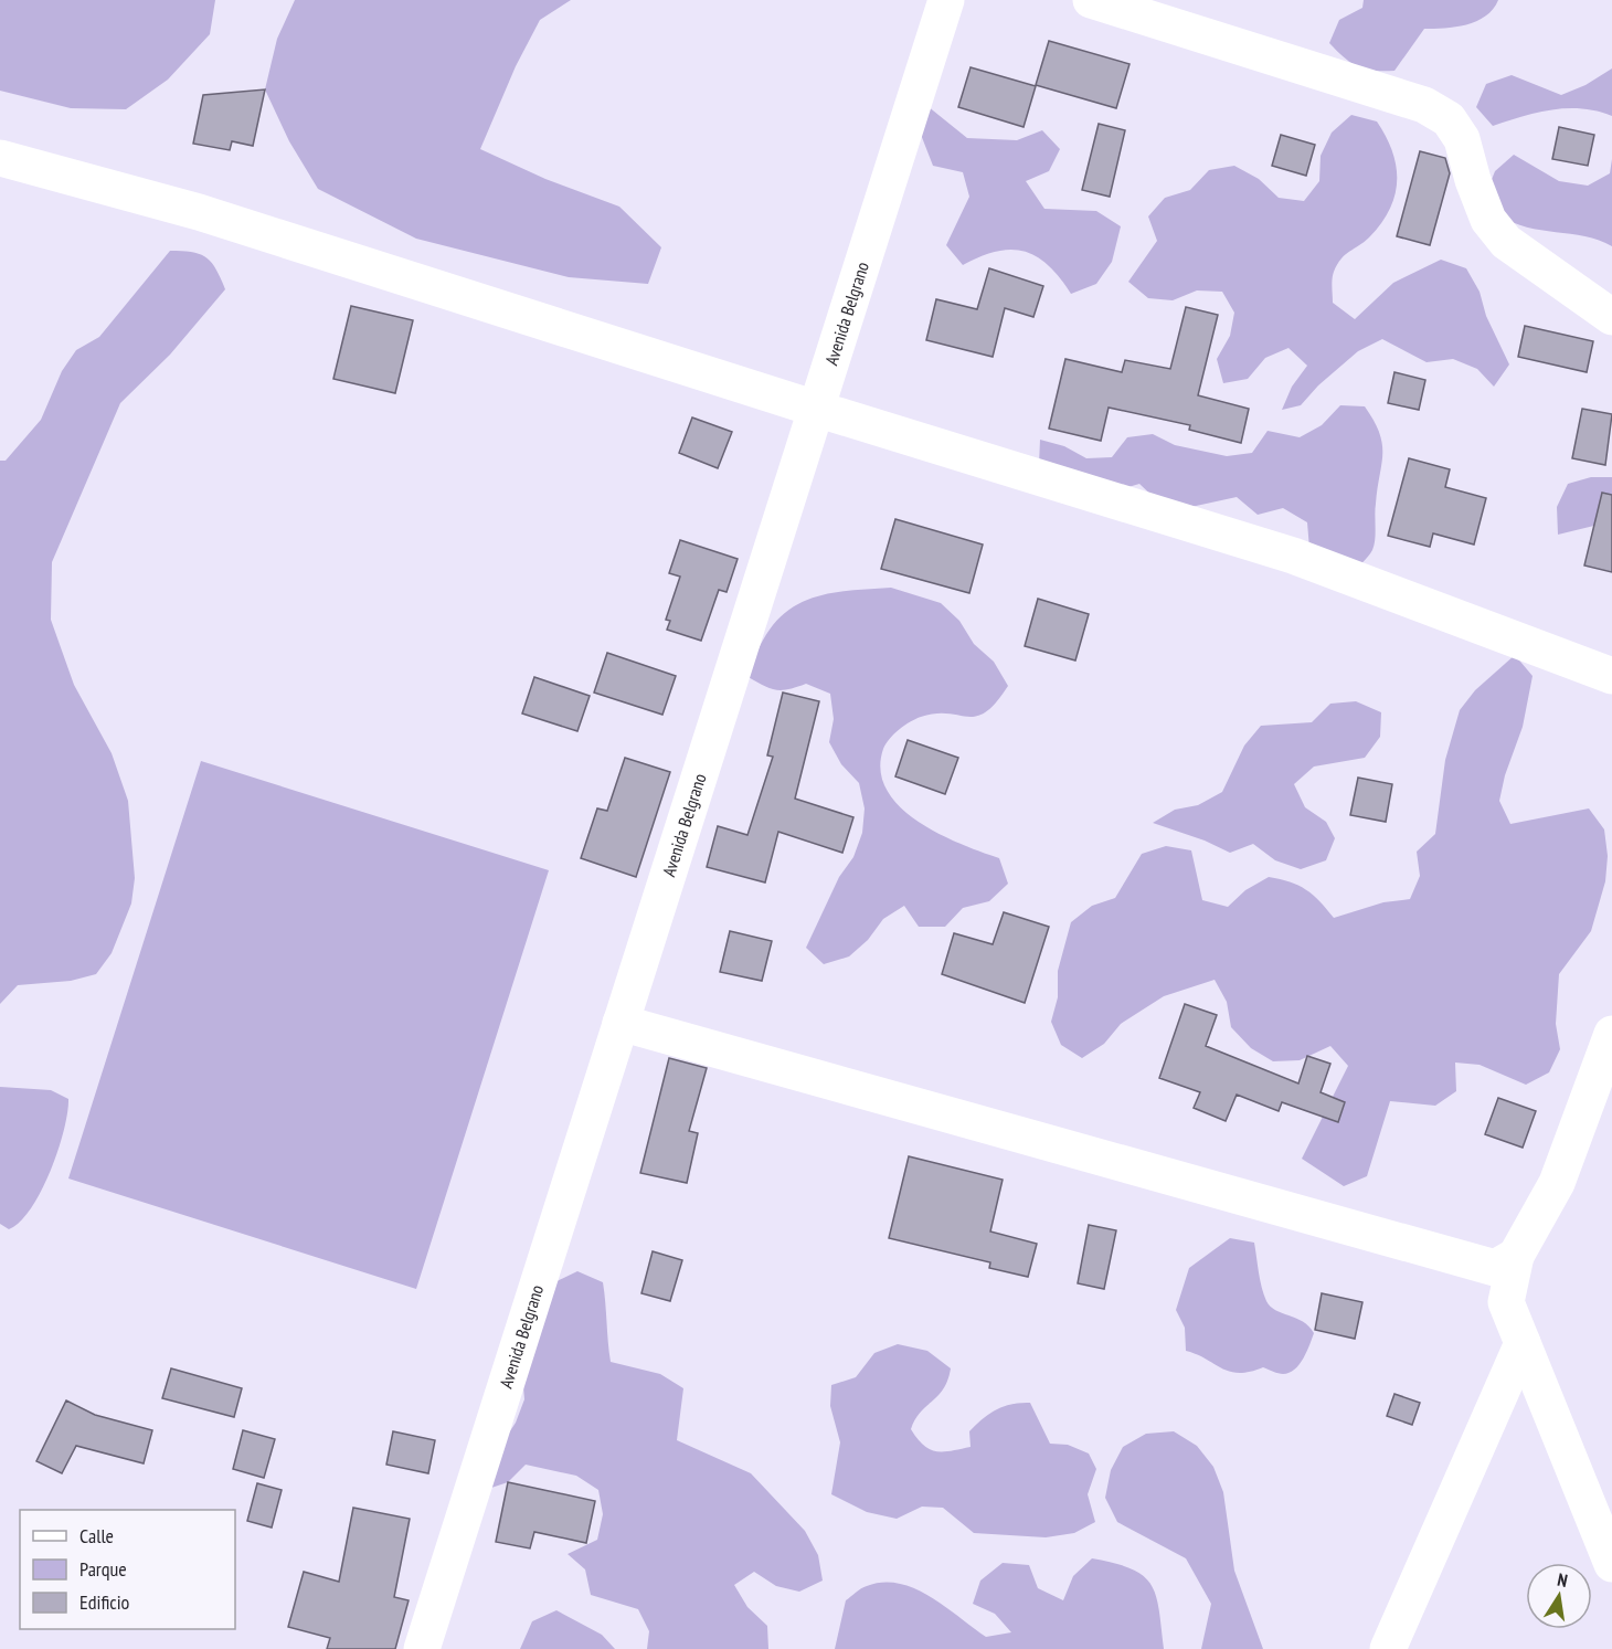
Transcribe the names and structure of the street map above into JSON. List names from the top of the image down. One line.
{"streets":{"street":["Avenida Belgrano"]},"legend":["Calle","Parque","Edificio"],"north":"top"}
